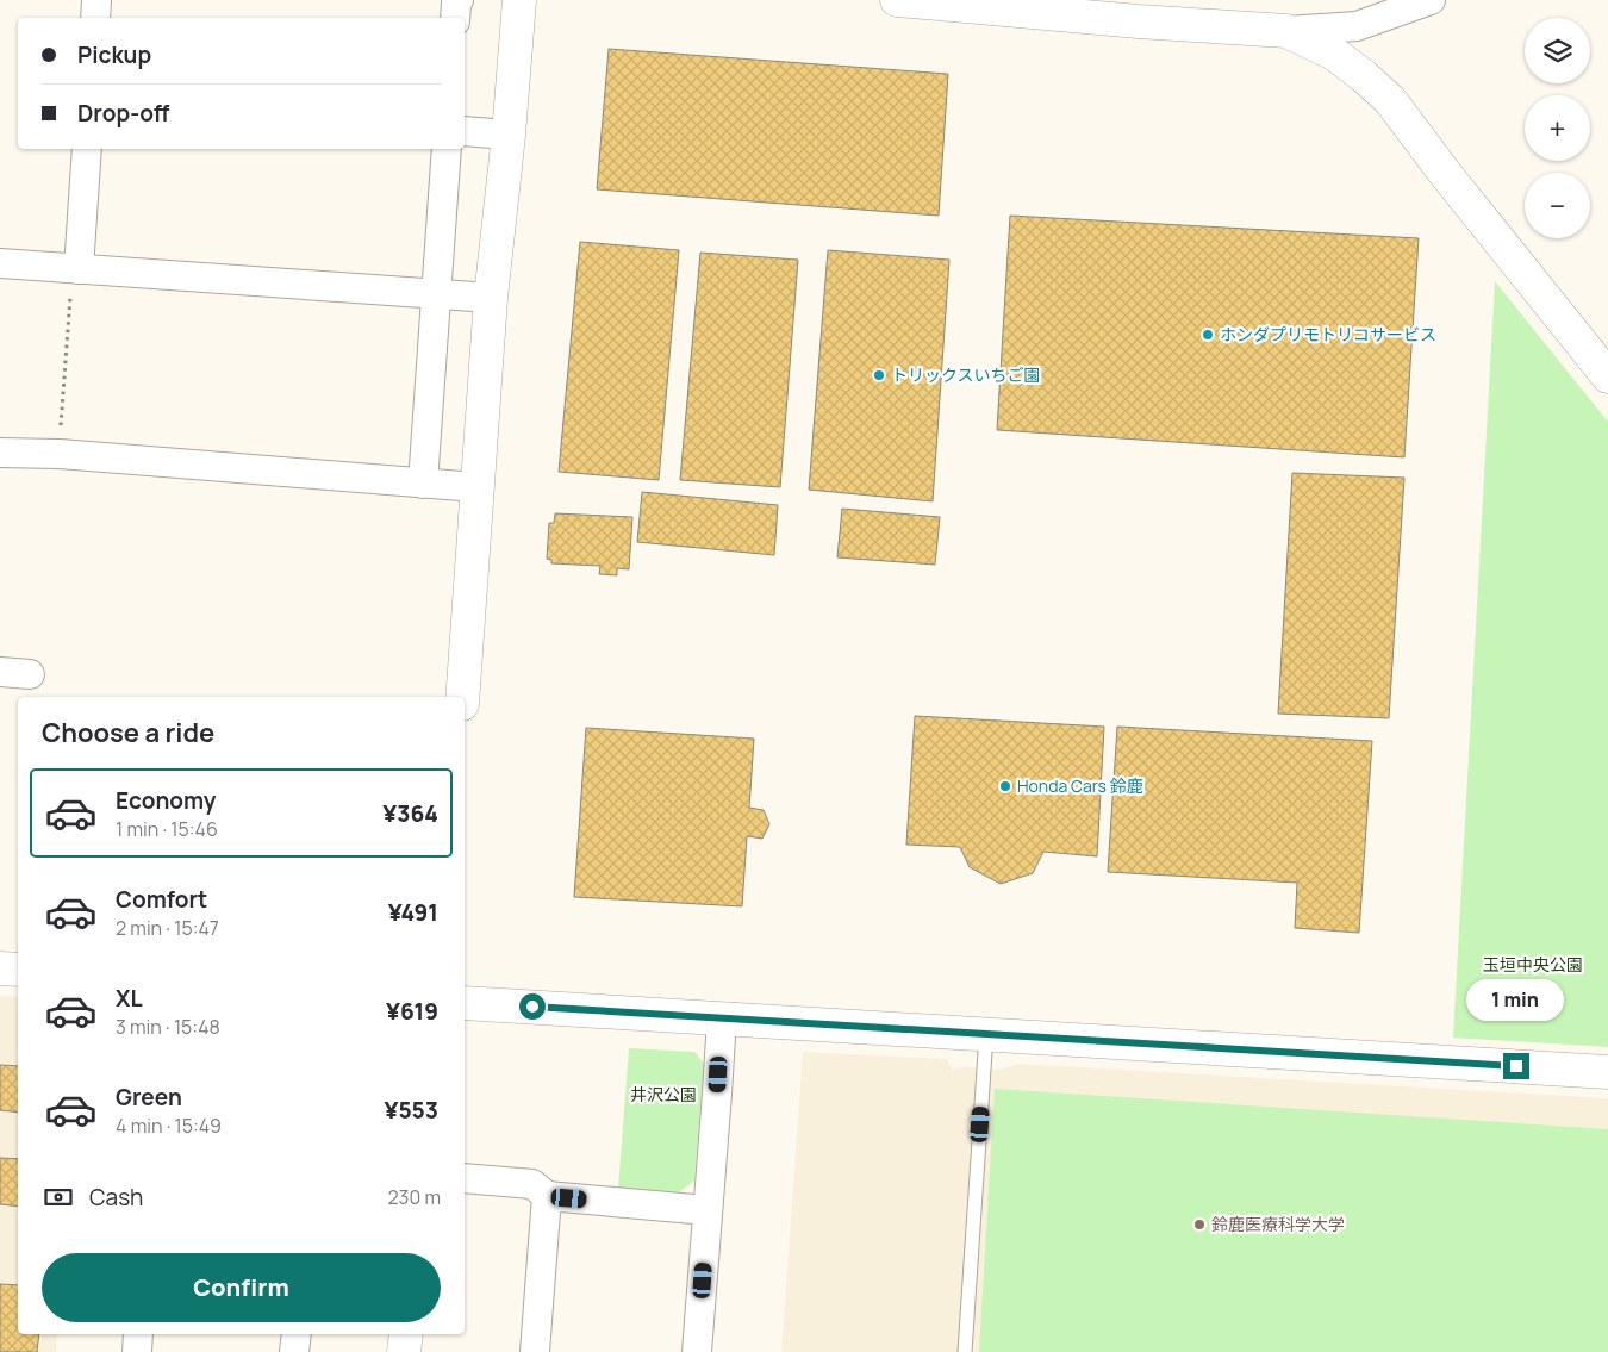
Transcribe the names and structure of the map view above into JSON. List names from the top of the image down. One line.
{"parks":["玉垣中央公園","井沢公園"],"places":["ホンダプリモトリコサービス","トリックスいちご園","Honda Cars 鈴鹿","鈴鹿医療科学大学"],"page":{"map_buttons":["+","−"],"banner":["Pickup","Drop-off"],"heading":"Choose a ride","list":[{"name":"Economy","note":"1 min · 15:46","value":"¥364"},{"name":"Comfort","note":"2 min · 15:47","value":"¥491"},{"name":"XL","note":"3 min · 15:48","value":"¥619"},{"name":"Green","note":"4 min · 15:49","value":"¥553"}],"bubble":"1 min","pay":["Cash","230 m"],"buttons":"Confirm"}}
